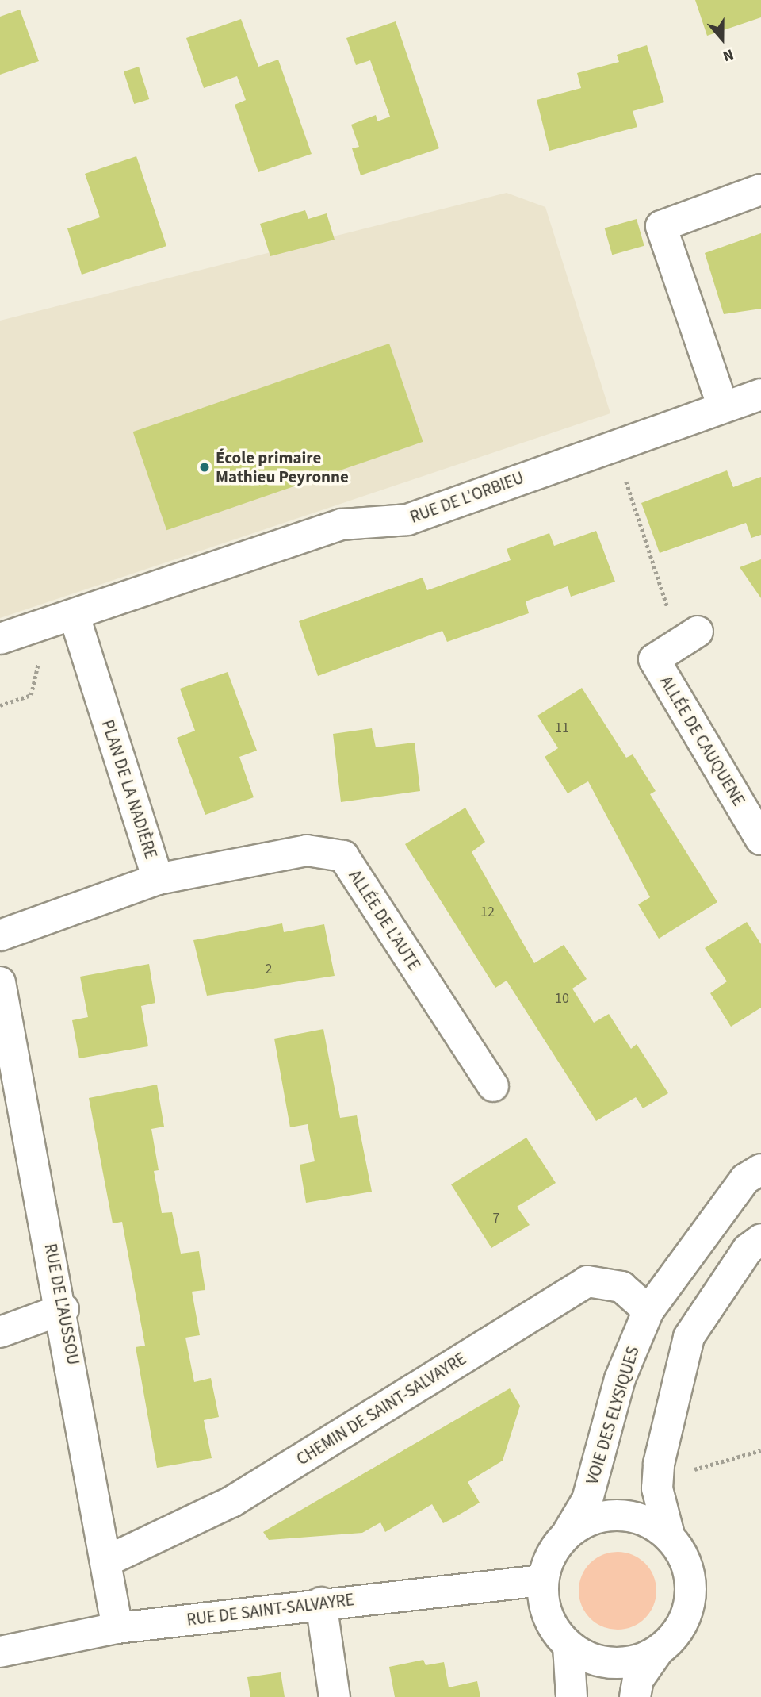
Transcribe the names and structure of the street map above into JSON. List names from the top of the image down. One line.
{"streets":{"street":["RUE DE L'ORBIEU","ALLÉE DE CAUQUENE","PLAN DE LA NADIÈRE","ALLÉE DE L'AUTE","RUE DE L'AUSSOU","CHEMIN DE SAINT-SALVAYRE","VOIE DES ELYSIQUES","RUE DE SAINT-SALVAYRE"]},"crossings":[["RUE DE L'ORBIEU","PLAN DE LA NADIÈRE"],["PLAN DE LA NADIÈRE","ALLÉE DE L'AUTE"],["RUE DE L'AUSSOU","CHEMIN DE SAINT-SALVAYRE"],["RUE DE L'AUSSOU","RUE DE SAINT-SALVAYRE"],["CHEMIN DE SAINT-SALVAYRE","VOIE DES ELYSIQUES"],["VOIE DES ELYSIQUES","RUE DE SAINT-SALVAYRE"]],"places":["École primaire Mathieu Peyronne"],"house_numbers":["11","12","2","10","7"],"north":"bottom"}
